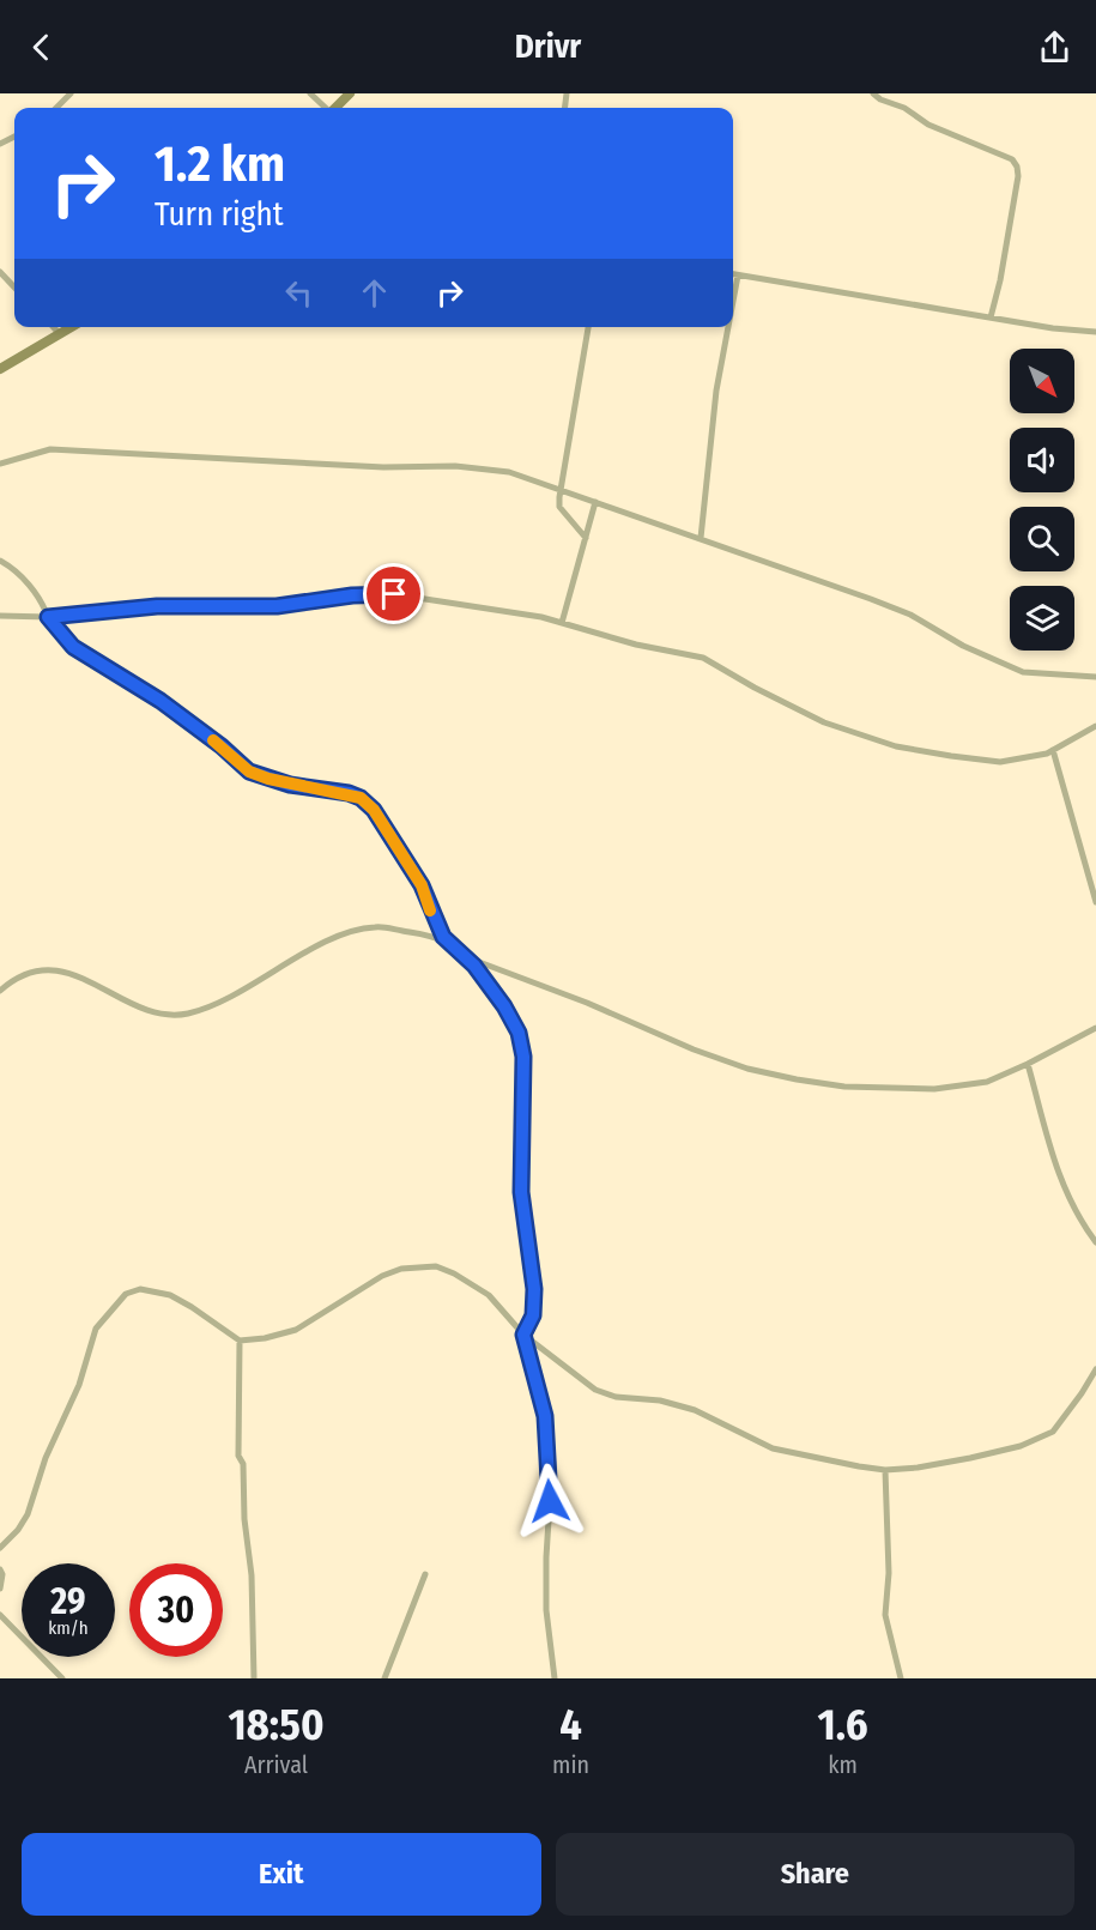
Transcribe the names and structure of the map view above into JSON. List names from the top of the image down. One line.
{"north":"bottom right","page":{"header":"Drivr","turn":["1.2 km","Turn right"],"speed":"29 km/h","limit":"30","eta":["18:50","Arrival","4","min","1.6","km"],"buttons":["Exit","Share"]}}
